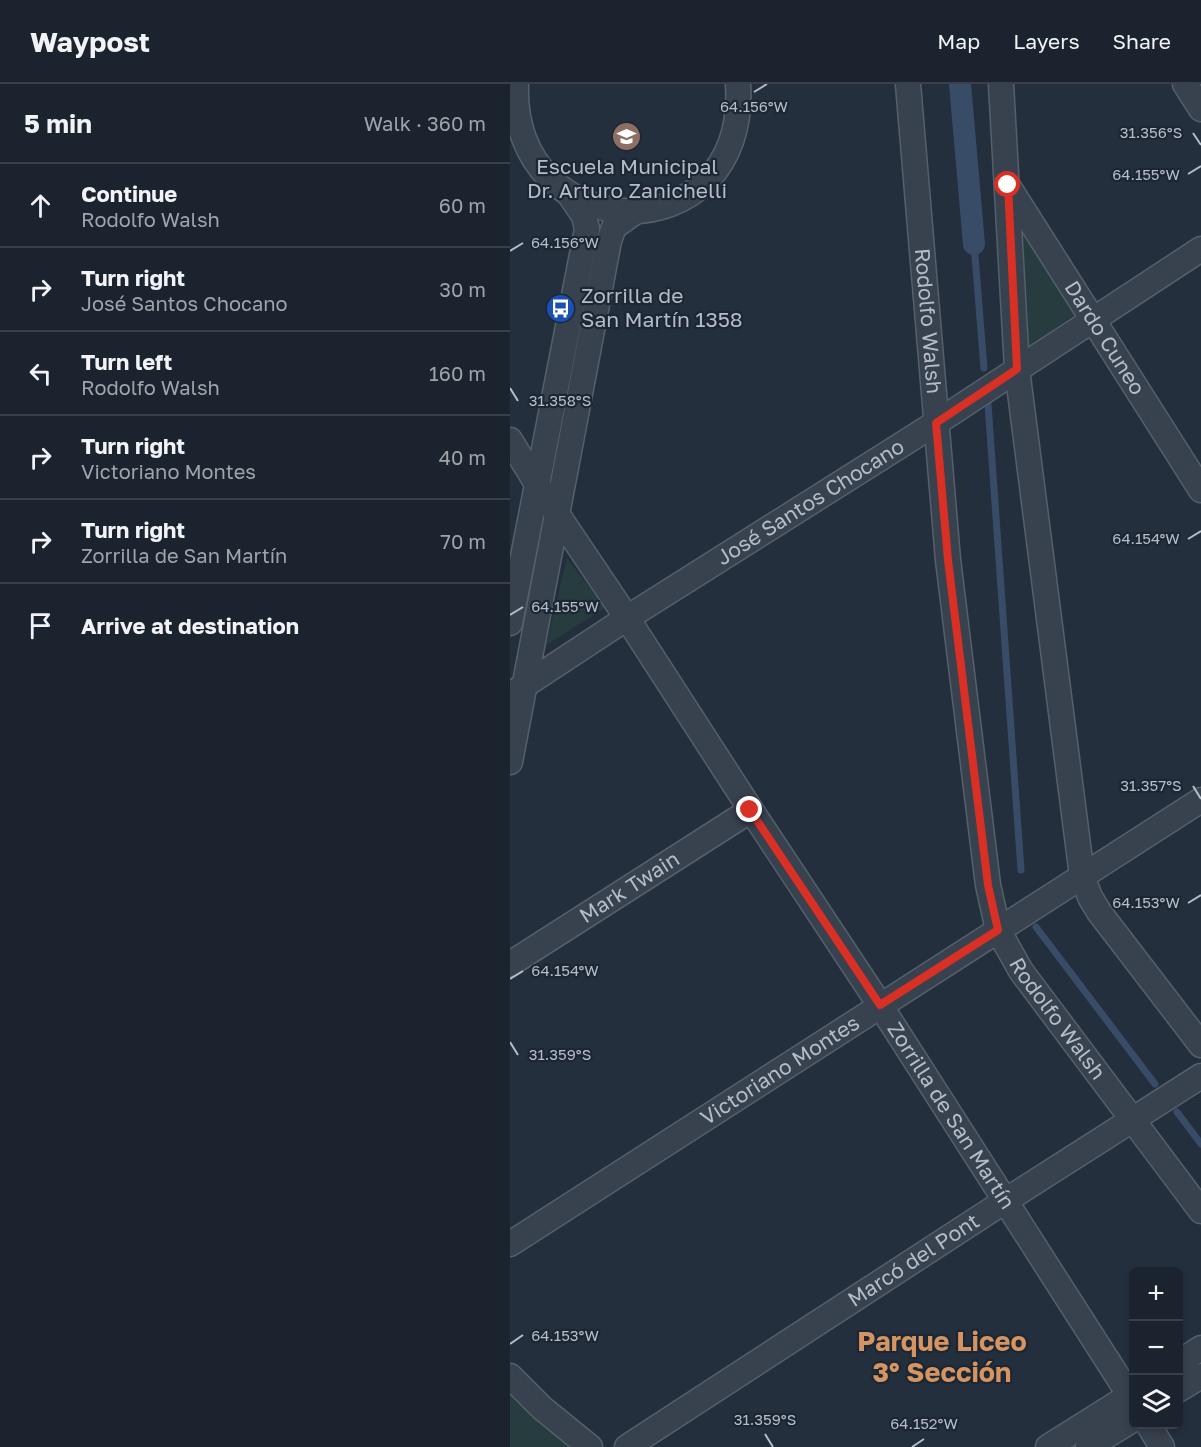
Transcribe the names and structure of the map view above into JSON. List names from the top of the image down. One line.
{"streets":{"street":["Rodolfo Walsh","Dardo Cuneo","José Santos Chocano","Mark Twain","Victoriano Montes","Zorrilla de San Martín","Marcó del Pont"]},"crossings":[["Rodolfo Walsh","José Santos Chocano"],["Rodolfo Walsh","Victoriano Montes"],["Rodolfo Walsh","Marcó del Pont"],["Dardo Cuneo","José Santos Chocano"],["José Santos Chocano","Zorrilla de San Martín"],["Mark Twain","Zorrilla de San Martín"],["Victoriano Montes","Zorrilla de San Martín"],["Zorrilla de San Martín","Marcó del Pont"]],"districts":["Parque Liceo 3° Sección"],"places":{"school or university":["Escuela Municipal Dr. Arturo Zanichelli"],"bus stop":["Zorrilla de San Martín 1358"]},"page":{"header":"Waypost","nav":["Map","Layers","Share"],"heading":["5 min","Walk · 360 m"],"list":[["Continue","Rodolfo Walsh","60 m"],["Turn right","José Santos Chocano","30 m"],["Turn left","Rodolfo Walsh","160 m"],["Turn right","Victoriano Montes","40 m"],["Turn right","Zorrilla de San Martín","70 m"],"Arrive at destination"],"map_buttons":["+","−"]},"coordinates":["64.156°W","31.356°S","64.155°W","31.358°S","64.154°W","31.357°S","64.153°W","31.359°S","64.152°W"]}
